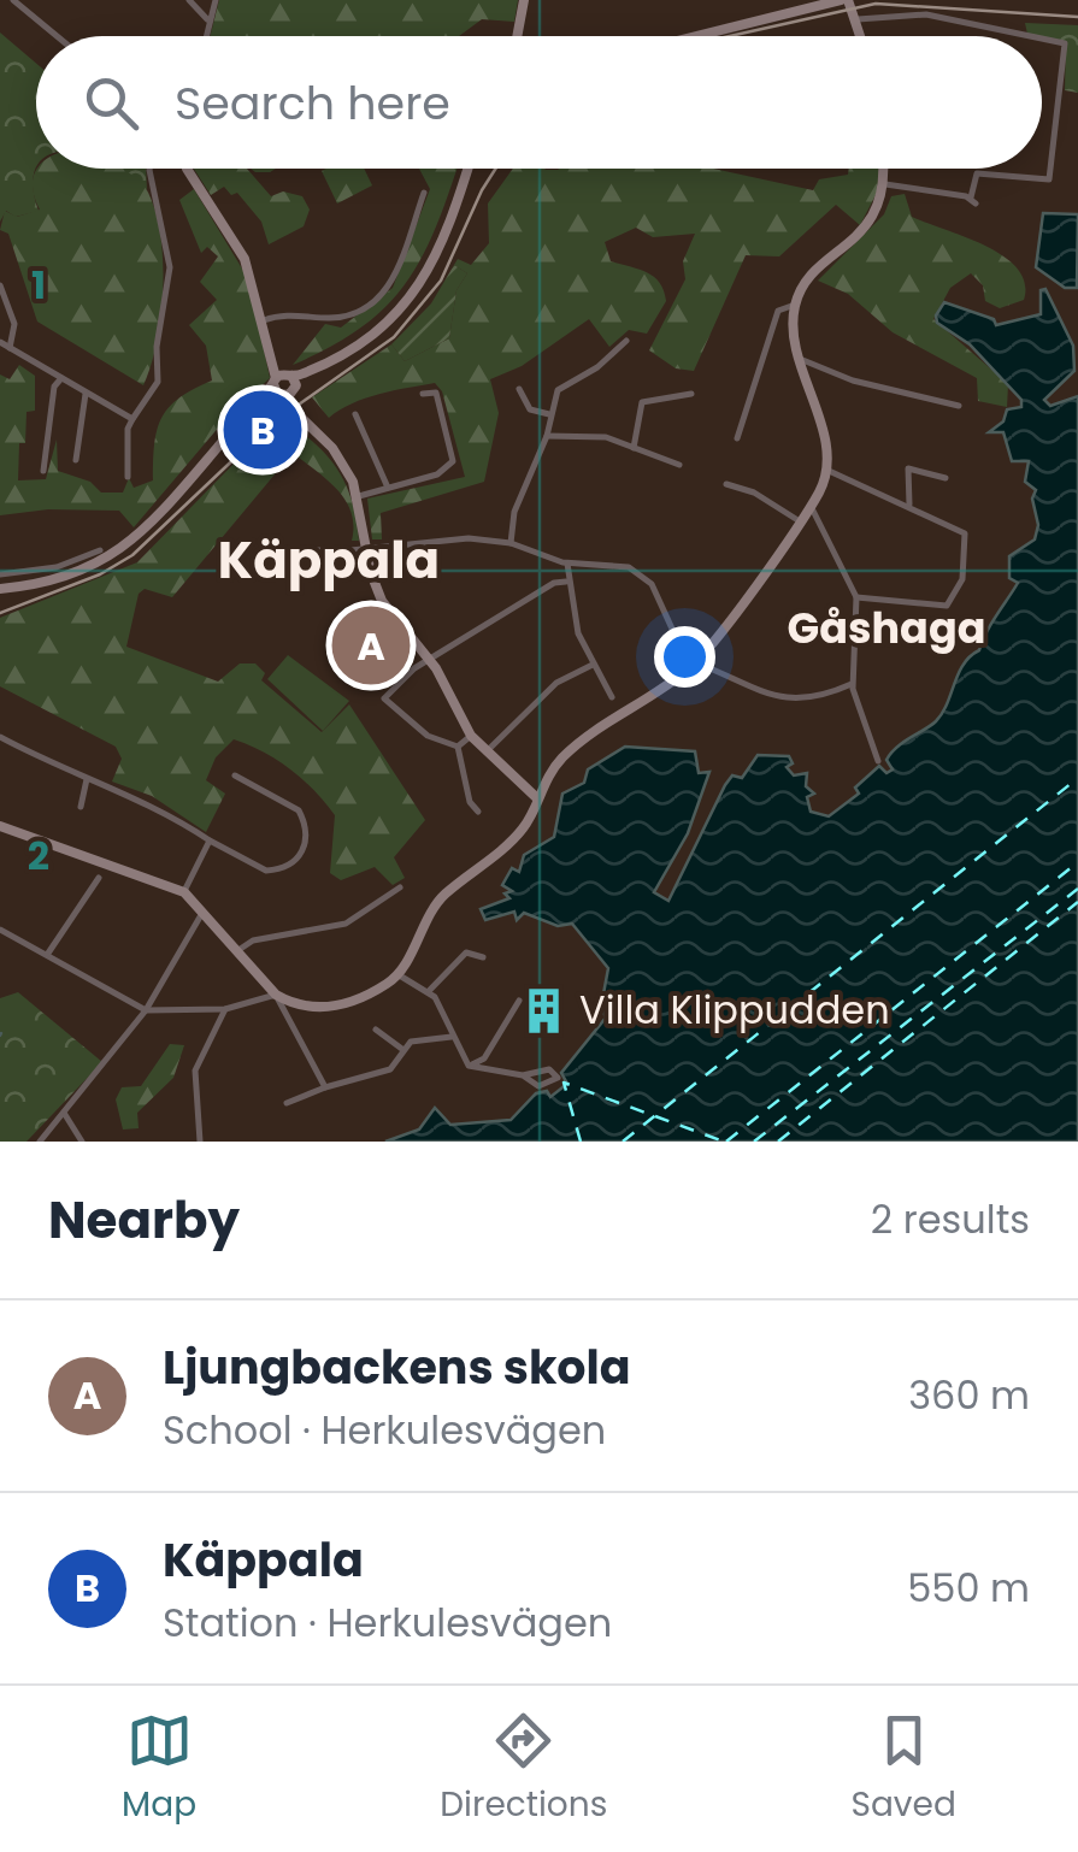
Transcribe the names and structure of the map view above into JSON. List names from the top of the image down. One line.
{"districts":["Käppala","Gåshaga"],"places":{"building":["Villa Klippudden"]},"page":{"search":"Search here","pins":["B","A"],"heading":["Nearby","2 results"],"list":[{"mark":"A","name":"Ljungbackens skola","note":"School · Herkulesvägen","value":"360 m"},{"mark":"B","name":"Käppala","note":"Station · Herkulesvägen","value":"550 m"}],"nav":["Map","Directions","Saved"]},"grid":{"rows":["1","2"]}}
